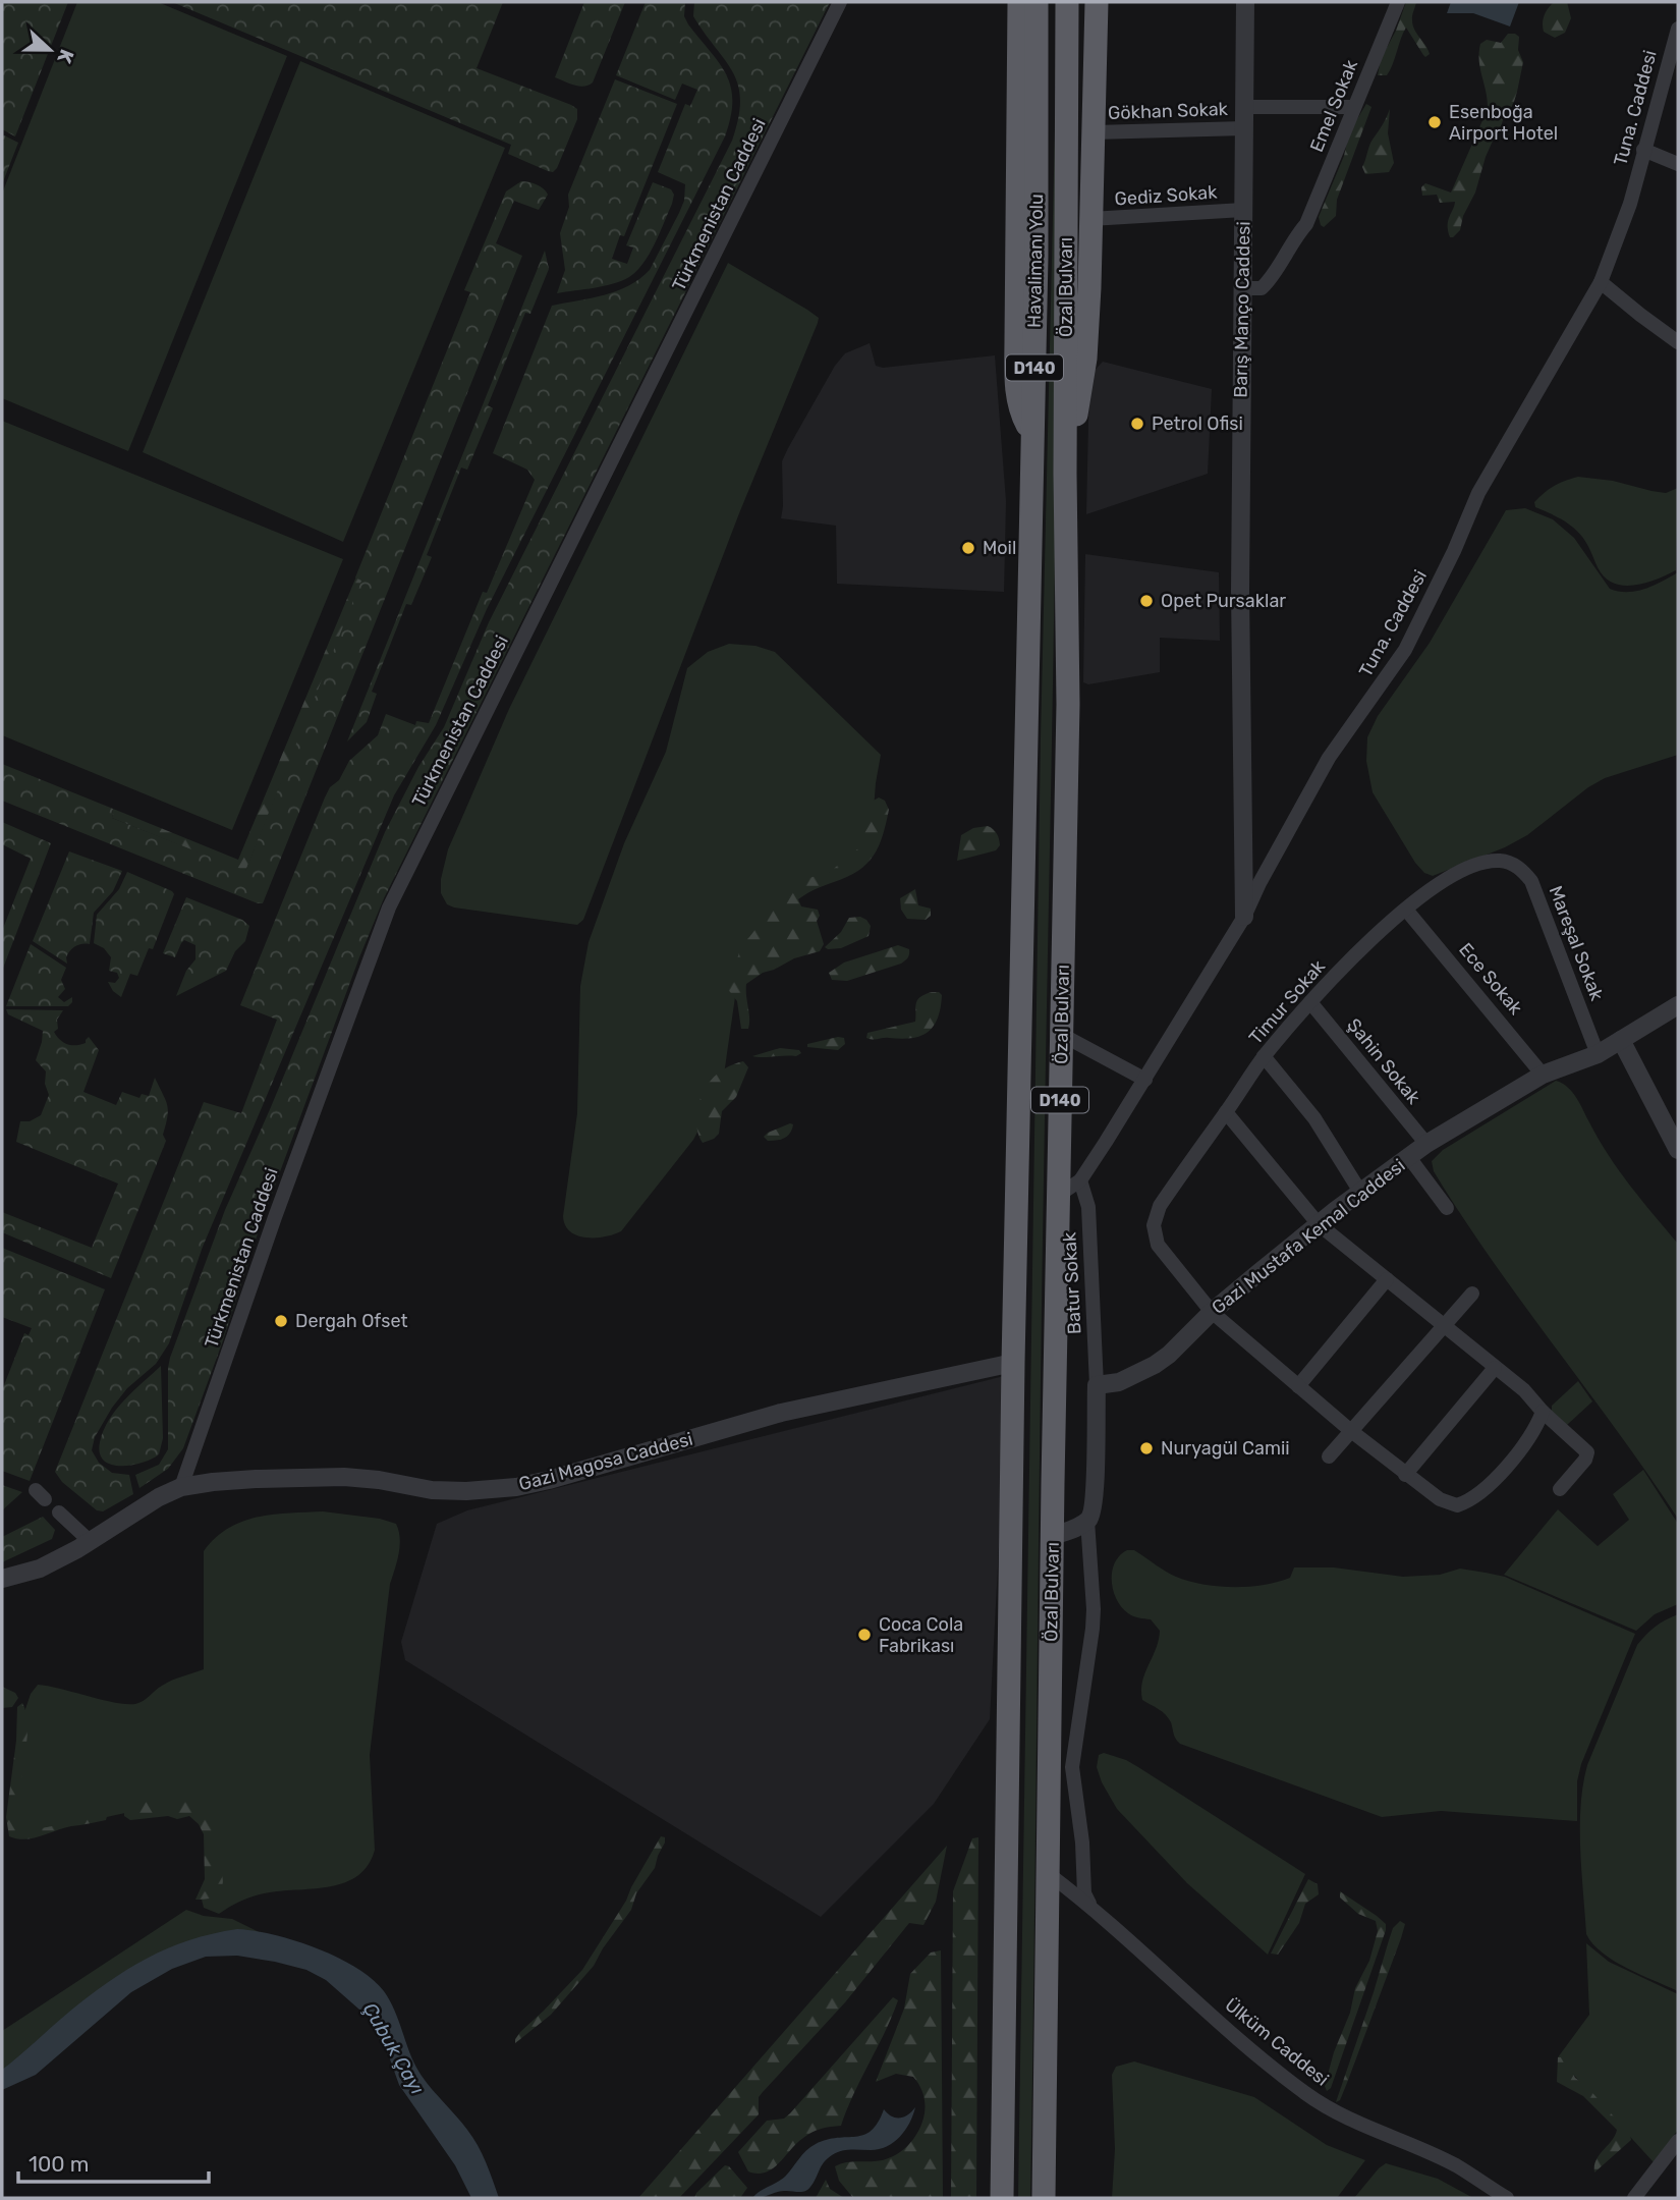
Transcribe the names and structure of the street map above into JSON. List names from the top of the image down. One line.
{"streets":{"highway":["Havalimanı Yolu","Özal Bulvarı","D140"],"street":["Emel Sokak","Tuna. Caddesi","Gökhan Sokak","Gediz Sokak","Türkmenistan Caddesi","Barış Manço Caddesi","Mareşal Sokak","Ece Sokak","Timur Sokak","Şahin Sokak","Gazi Mustafa Kemal Caddesi","Batur Sokak","Gazi Magosa Caddesi","Ülküm Caddesi"]},"crossings":[["Emel Sokak","Barış Manço Caddesi"],["Tuna. Caddesi","Özal Bulvarı"],["Tuna. Caddesi","Barış Manço Caddesi"],["Tuna. Caddesi","Batur Sokak"],["Gökhan Sokak","Barış Manço Caddesi"],["Gediz Sokak","Barış Manço Caddesi"],["Türkmenistan Caddesi","Gazi Magosa Caddesi"],["Havalimanı Yolu","D140"],["Havalimanı Yolu","Gazi Magosa Caddesi"],["Özal Bulvarı","Ülküm Caddesi"],["D140","Gazi Magosa Caddesi"],["Mareşal Sokak","Timur Sokak"],["Mareşal Sokak","Gazi Mustafa Kemal Caddesi"],["Ece Sokak","Timur Sokak"],["Ece Sokak","Gazi Mustafa Kemal Caddesi"],["Timur Sokak","Şahin Sokak"],["Timur Sokak","Gazi Mustafa Kemal Caddesi"],["Şahin Sokak","Gazi Mustafa Kemal Caddesi"],["Gazi Mustafa Kemal Caddesi","Batur Sokak"]],"water":["Çubuk Çayı"],"places":["Esenboğa Airport Hotel","Petrol Ofisi","Moil","Opet Pursaklar","Dergah Ofset","Nuryagül Camii","Coca Cola Fabrikası"],"scale_bar":"100 m","north":"right"}
